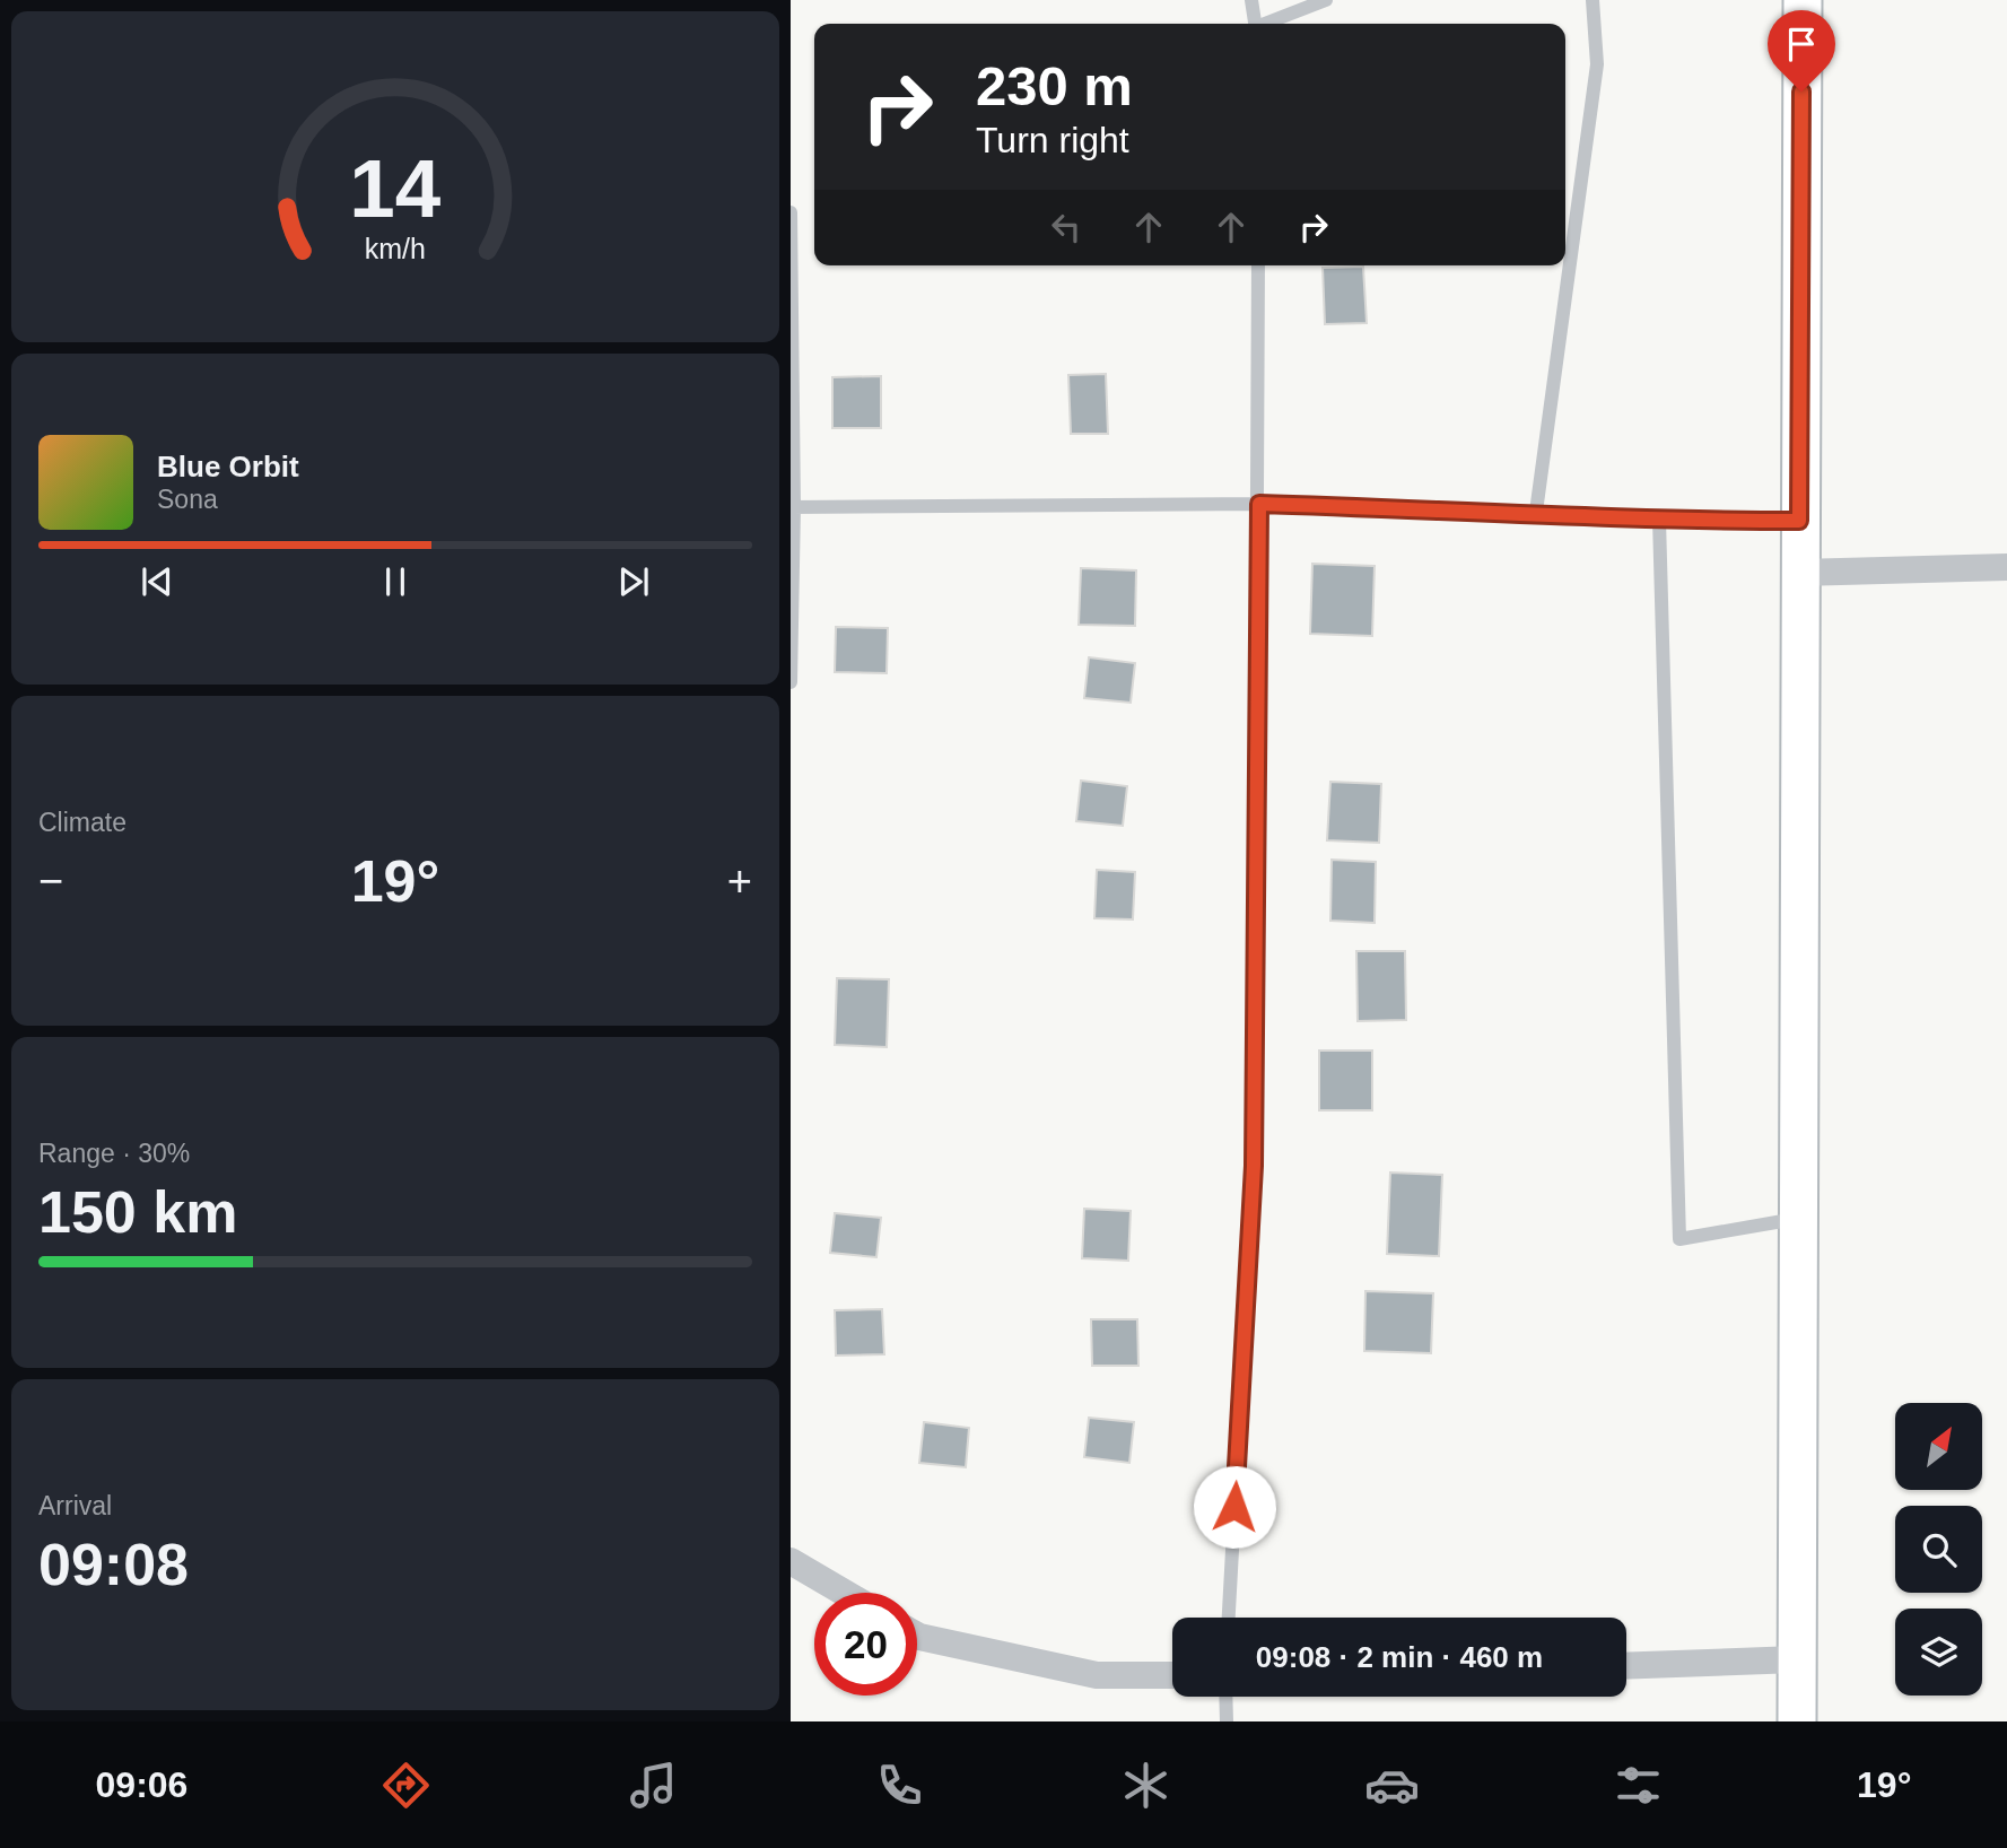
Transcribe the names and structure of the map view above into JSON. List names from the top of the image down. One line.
{"north":"top right","page":{"turn":["230 m","Turn right"],"song":["Blue Orbit","Sona"],"tile":["Climate",["Range · 30%","150 km"],["Arrival","09:08"]],"heat":["−","19°","+"],"limit":"20","trip":"09:08 · 2 min · 460 m","tabs":["09:06","19°"],"gauge":["14","km/h"]}}
